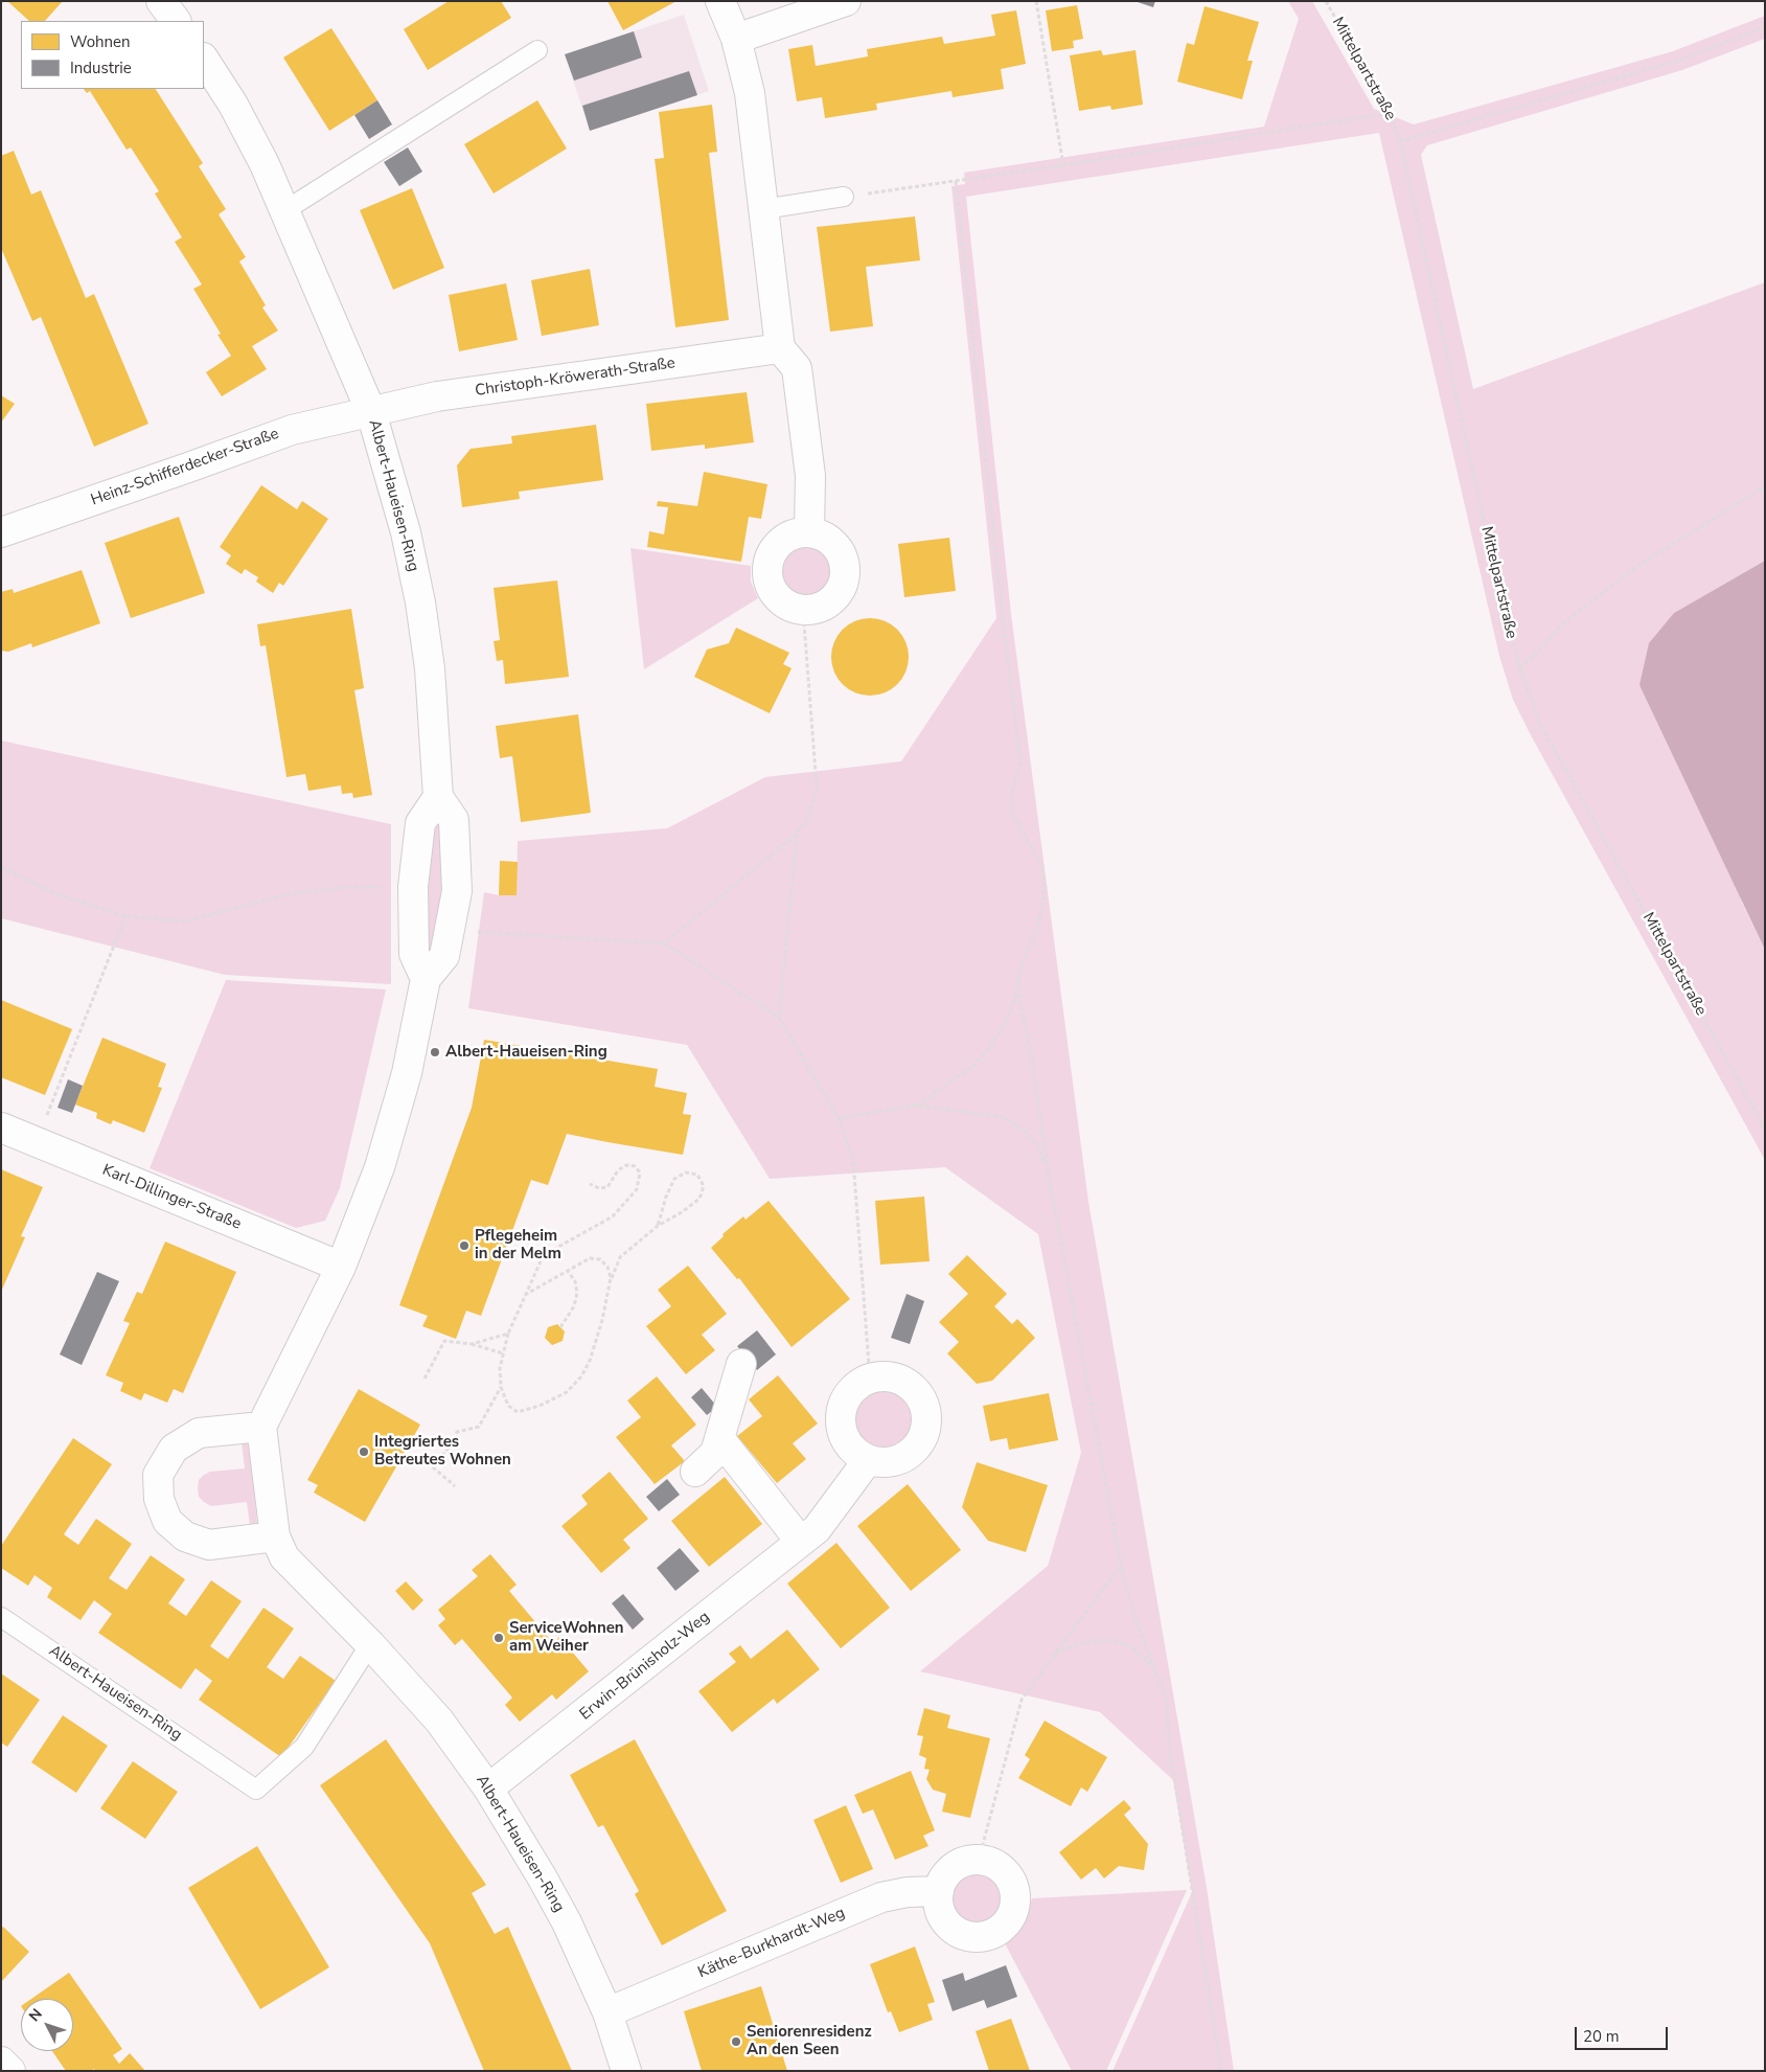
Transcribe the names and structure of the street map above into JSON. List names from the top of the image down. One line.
{"streets":{"street":["Christoph-Kröwerath-Straße","Heinz-Schifferdecker-Straße","Albert-Haueisen-Ring","Karl-Dillinger-Straße","Erwin-Brünisholz-Weg","Käthe-Burkhardt-Weg"],"path":["Mittelpartstraße"]},"crossings":[["Christoph-Kröwerath-Straße","Heinz-Schifferdecker-Straße"],["Christoph-Kröwerath-Straße","Albert-Haueisen-Ring"],["Heinz-Schifferdecker-Straße","Albert-Haueisen-Ring"],["Albert-Haueisen-Ring","Erwin-Brünisholz-Weg"],["Albert-Haueisen-Ring","Käthe-Burkhardt-Weg"]],"places":["Albert-Haueisen-Ring","Pflegeheim in der Melm","Integriertes Betreutes Wohnen","ServiceWohnen am Weiher","Seniorenresidenz An den Seen"],"legend":["Wohnen","Industrie"],"scale_bar":"20 m","north":"top left"}
